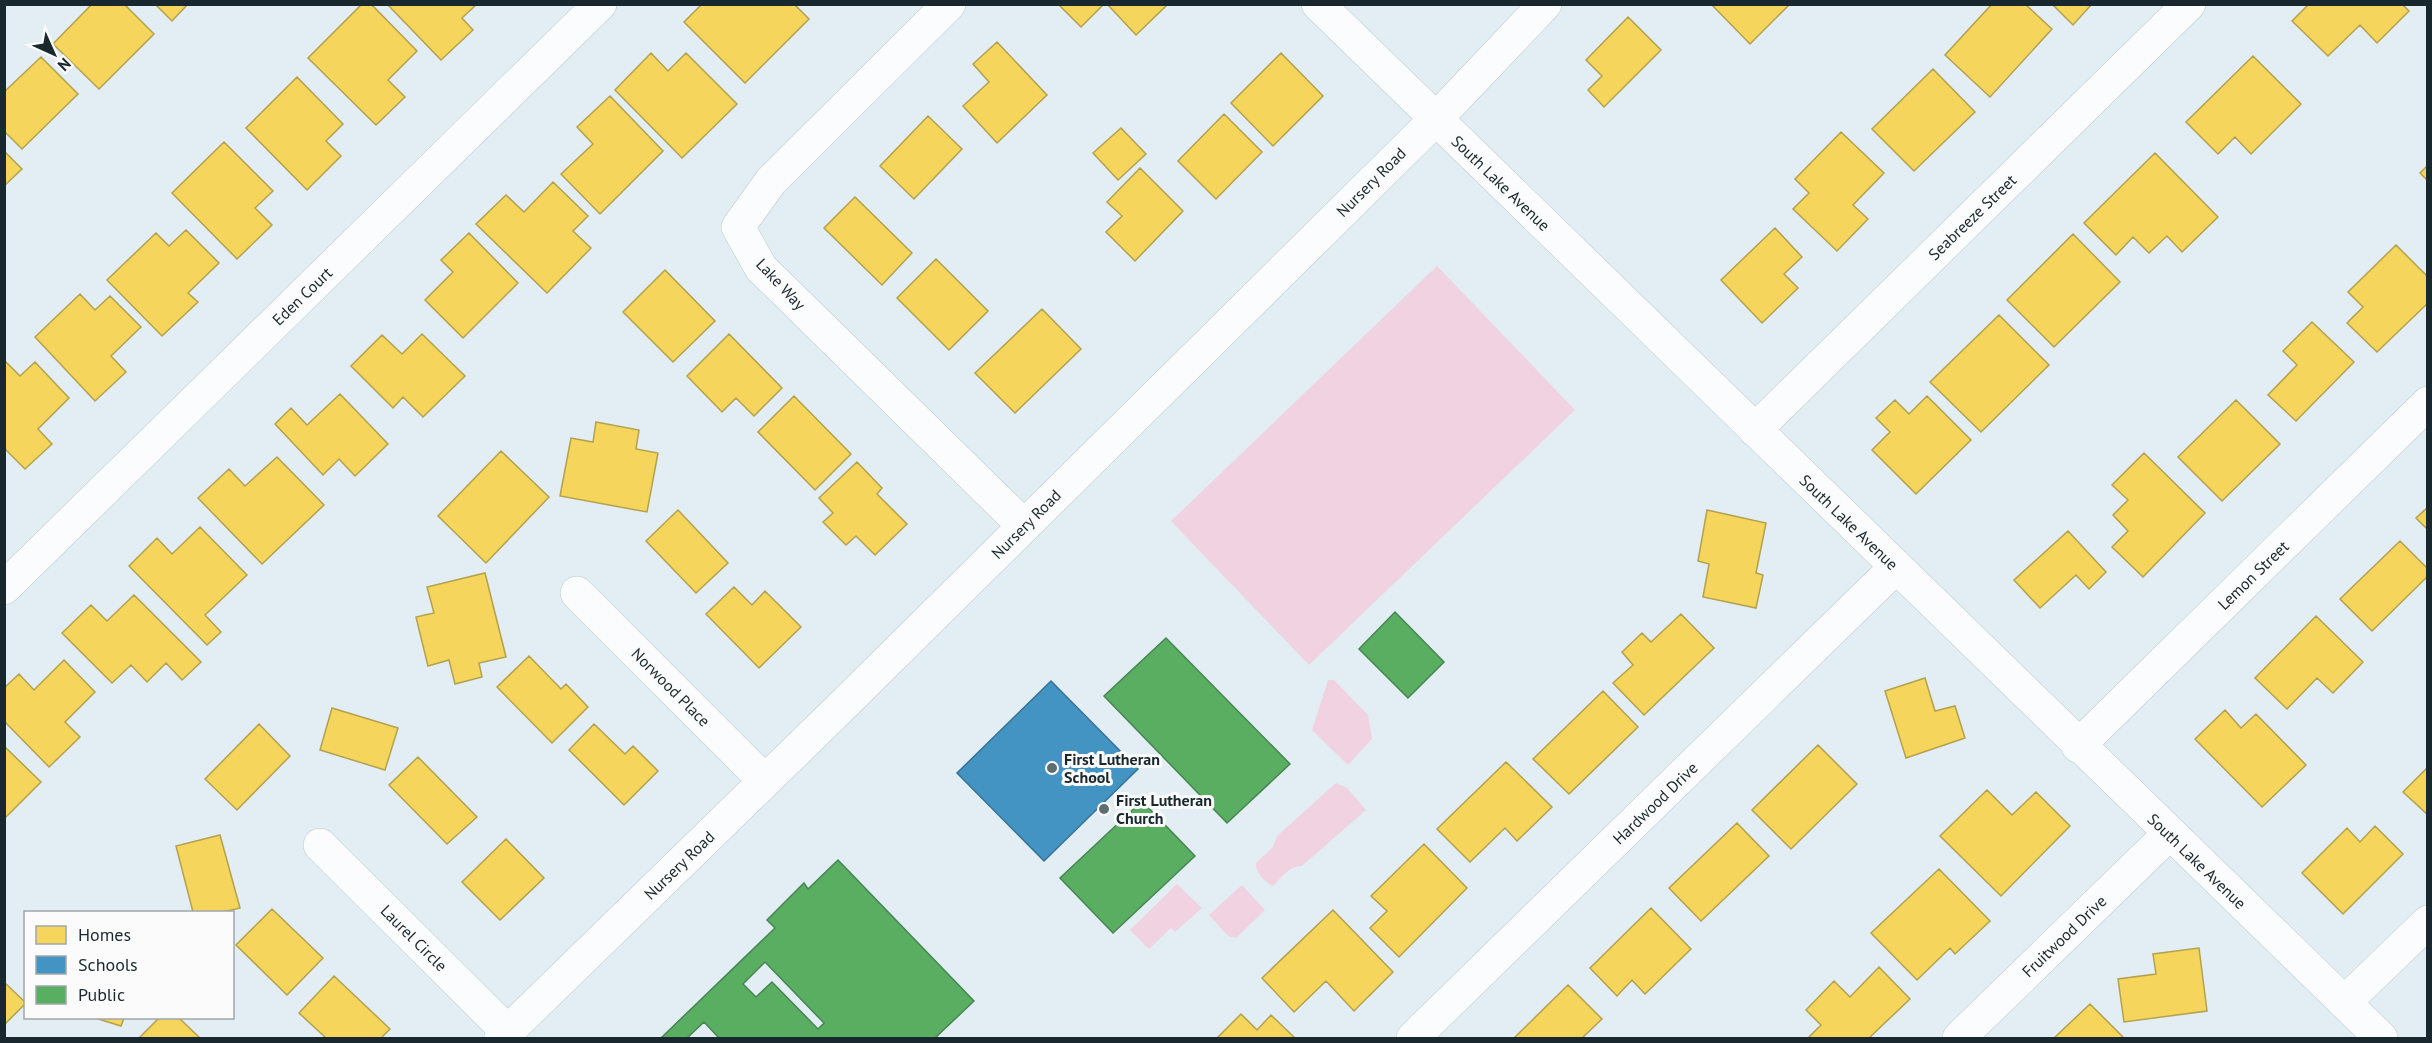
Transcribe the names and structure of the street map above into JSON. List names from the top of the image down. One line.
{"streets":{"street":["Nursery Road","South Lake Avenue","Seabreeze Street","Lake Way","Eden Court","Lemon Street","Norwood Place","Hardwood Drive","Fruitwood Drive","Laurel Circle"]},"crossings":[["Nursery Road","South Lake Avenue"],["Nursery Road","Lake Way"],["Nursery Road","Norwood Place"],["Nursery Road","Laurel Circle"],["South Lake Avenue","Seabreeze Street"],["South Lake Avenue","Lemon Street"],["South Lake Avenue","Hardwood Drive"],["South Lake Avenue","Fruitwood Drive"]],"places":["First Lutheran School","First Lutheran Church"],"legend":["Homes","Schools","Public"],"north":"bottom right"}
